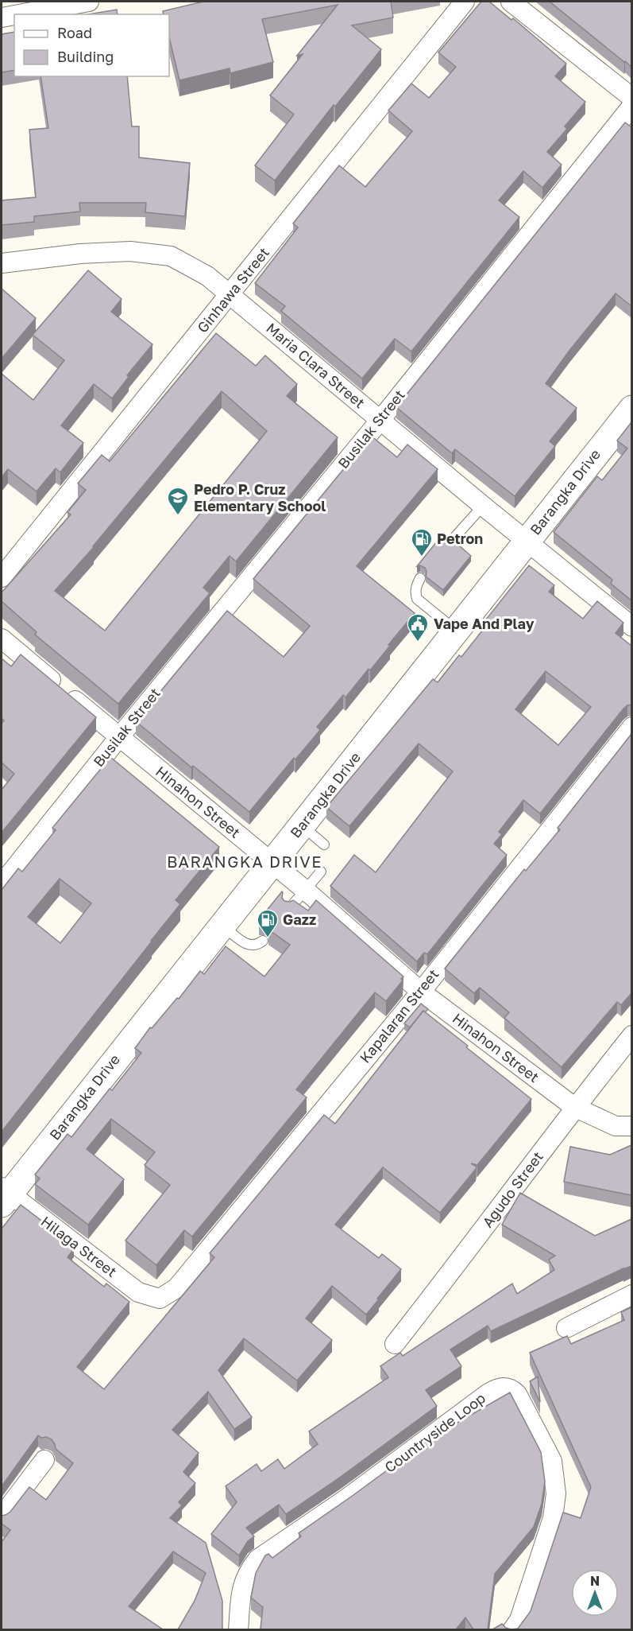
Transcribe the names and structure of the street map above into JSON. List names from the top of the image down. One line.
{"streets":{"main road":["Barangka Drive"],"street":["Ginhawa Street","Maria Clara Street","Busilak Street","Hinahon Street","Kapalaran Street","Agudo Street","Hilaga Street","Countryside Loop"]},"crossings":[["Ginhawa Street","Maria Clara Street"],["Maria Clara Street","Busilak Street"],["Maria Clara Street","Barangka Drive"],["Busilak Street","Hinahon Street"],["Barangka Drive","Hinahon Street"],["Barangka Drive","Hilaga Street"],["Hinahon Street","Kapalaran Street"],["Hinahon Street","Agudo Street"],["Kapalaran Street","Hilaga Street"]],"districts":["BARANGKA DRIVE"],"places":{"school or university":["Pedro P. Cruz Elementary School"],"fuel station":["Petron","Gazz"],"public building":["Vape And Play"]},"legend":["Road","Building"],"north":"top"}
